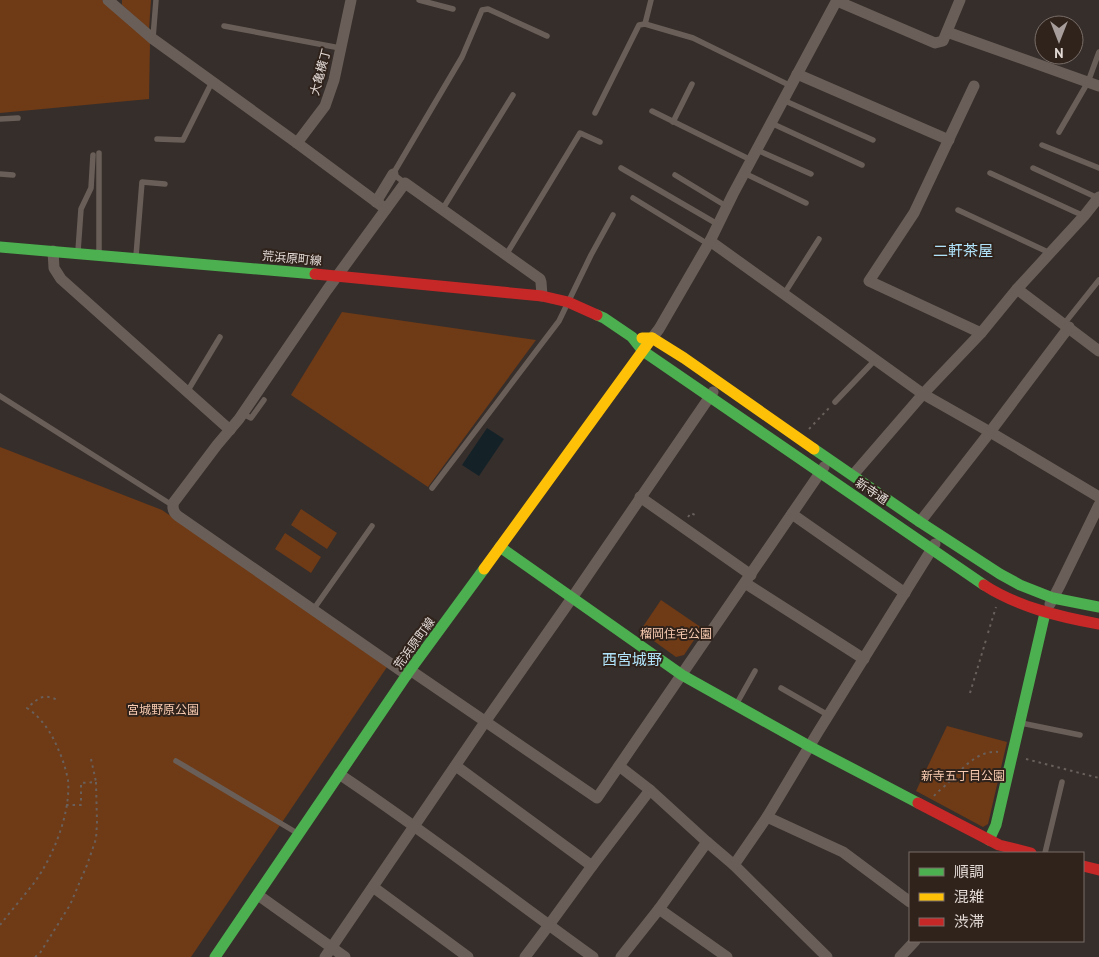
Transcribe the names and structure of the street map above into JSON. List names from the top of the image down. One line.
{"streets":{"street":["大亀横丁","荒浜原町線","新寺通"]},"crossings":[["荒浜原町線","新寺通"]],"districts":["二軒茶屋","西宮城野"],"parks":["榴岡住宅公園","宮城野原公園","新寺五丁目公園"],"legend":["順調","混雑","渋滞"],"north":"bottom"}
